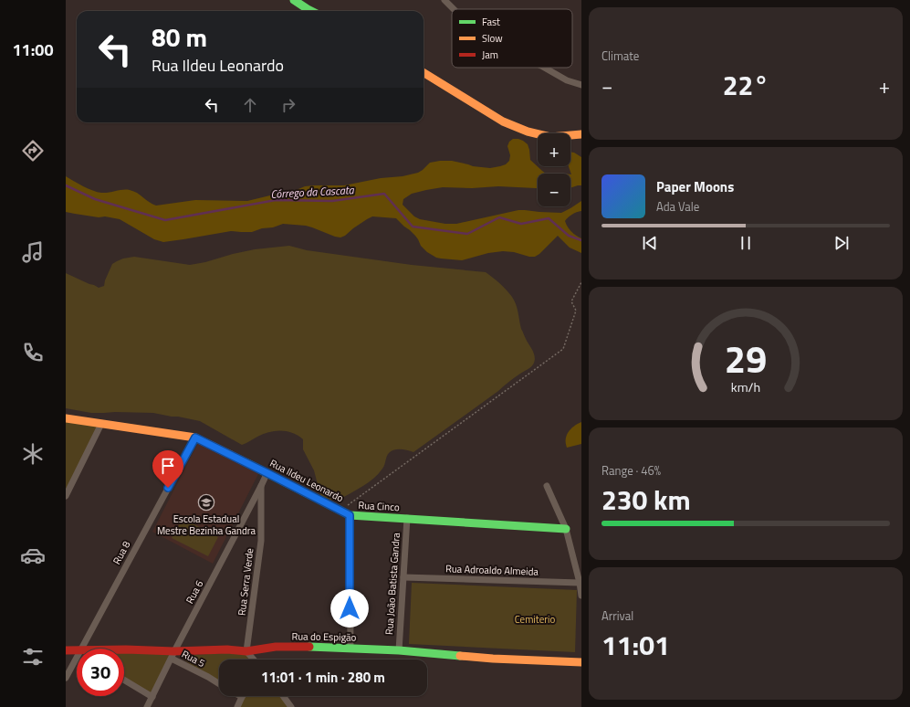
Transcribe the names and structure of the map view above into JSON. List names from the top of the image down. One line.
{"streets":{"street":["Rua Ildeu Leonardo","Rua Cinco","Rua 8","Rua Adroaldo Almeida","Rua Serra Verde","Rua João Batista Gandra","Rua 6","Rua do Espigão","Rua 5"]},"crossings":[["Rua Ildeu Leonardo","Rua Cinco"],["Rua Ildeu Leonardo","Rua 8"],["Rua Ildeu Leonardo","Rua Serra Verde"],["Rua Cinco","Rua João Batista Gandra"],["Rua Adroaldo Almeida","Rua João Batista Gandra"],["Rua Serra Verde","Rua 6"],["Rua Serra Verde","Rua do Espigão"],["Rua João Batista Gandra","Rua do Espigão"],["Rua 6","Rua do Espigão"],["Rua 6","Rua 5"],["Rua do Espigão","Rua 5"]],"water":["Córrego da Cascata"],"parks":["Cemiterio"],"places":{"school or university":["Escola Estadual Mestre Bezinha Gandra"]},"legend":["Fast","Slow","Jam"],"page":{"tabs":"11:00","tile":["Climate",["Range · 46%","230 km"],["Arrival","11:01"]],"turn":["80 m","Rua Ildeu Leonardo"],"heat":["−","22°","+"],"map_buttons":["+","−"],"song":["Paper Moons","Ada Vale"],"limit":"30","trip":"11:01 · 1 min · 280 m","gauge":["29","km/h"]}}
